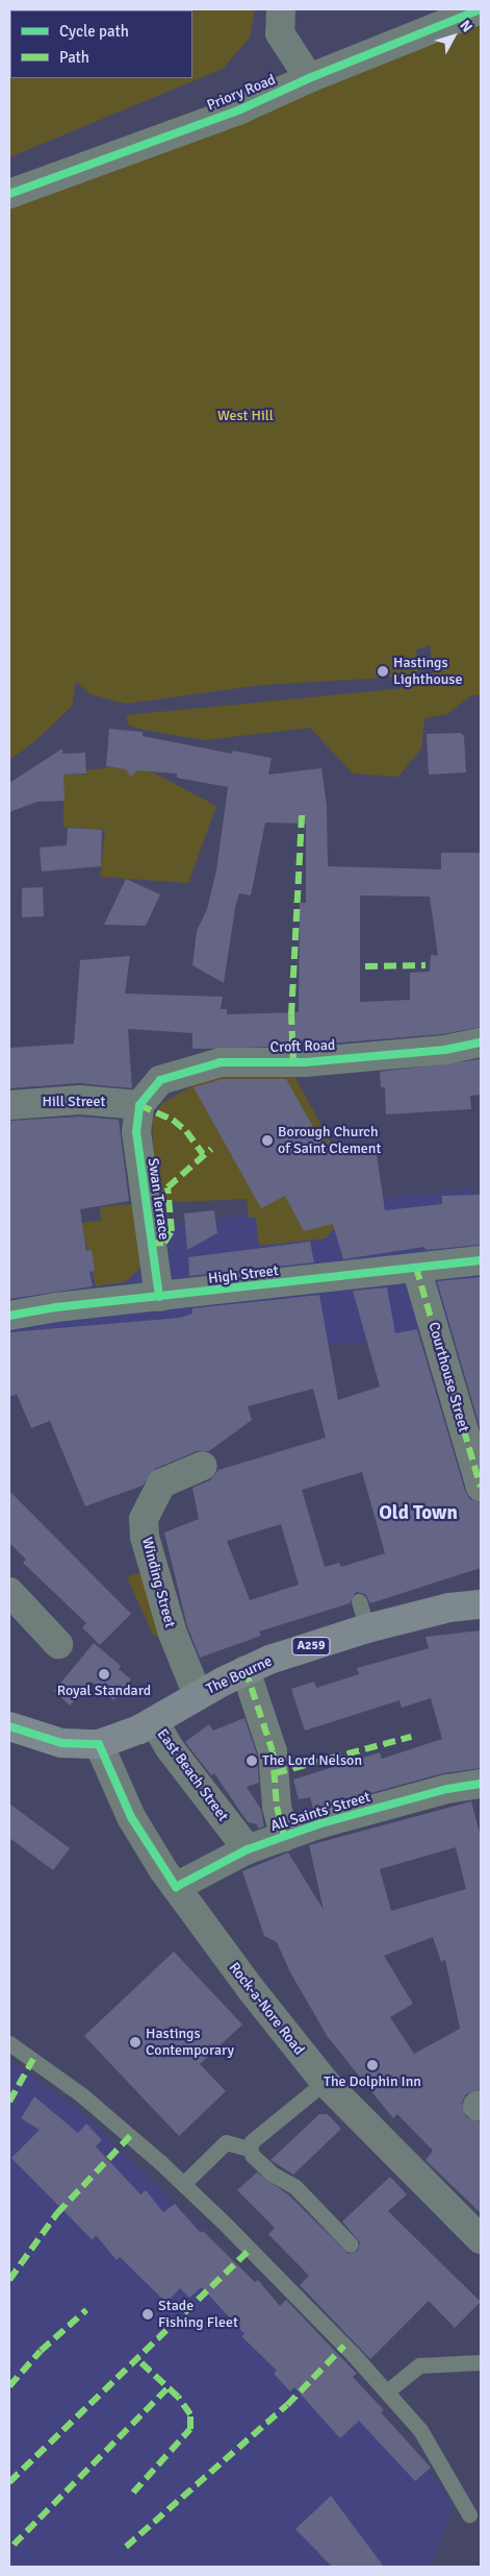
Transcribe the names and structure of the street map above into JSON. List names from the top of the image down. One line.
{"streets":{"highway":["A259","The Bourne","East Beach Street"],"street":["Priory Road","Croft Road","Hill Street","Swan Terrace","High Street","Courthouse Street","Winding Street","All Saints' Street","Rock-a-Nore Road"]},"crossings":[["Croft Road","Hill Street"],["Croft Road","Swan Terrace"],["Hill Street","Swan Terrace"],["Swan Terrace","High Street"],["High Street","Courthouse Street"],["Winding Street","The Bourne"],["The Bourne","East Beach Street"],["East Beach Street","All Saints' Street"],["East Beach Street","Rock-a-Nore Road"],["All Saints' Street","Rock-a-Nore Road"]],"districts":["Old Town"],"parks":["West Hill"],"places":["Hastings Lighthouse","Borough Church of Saint Clement","Royal Standard","The Lord Nelson","Hastings Contemporary","The Dolphin Inn","Stade Fishing Fleet"],"legend":["Cycle path","Path"],"north":"top right"}
